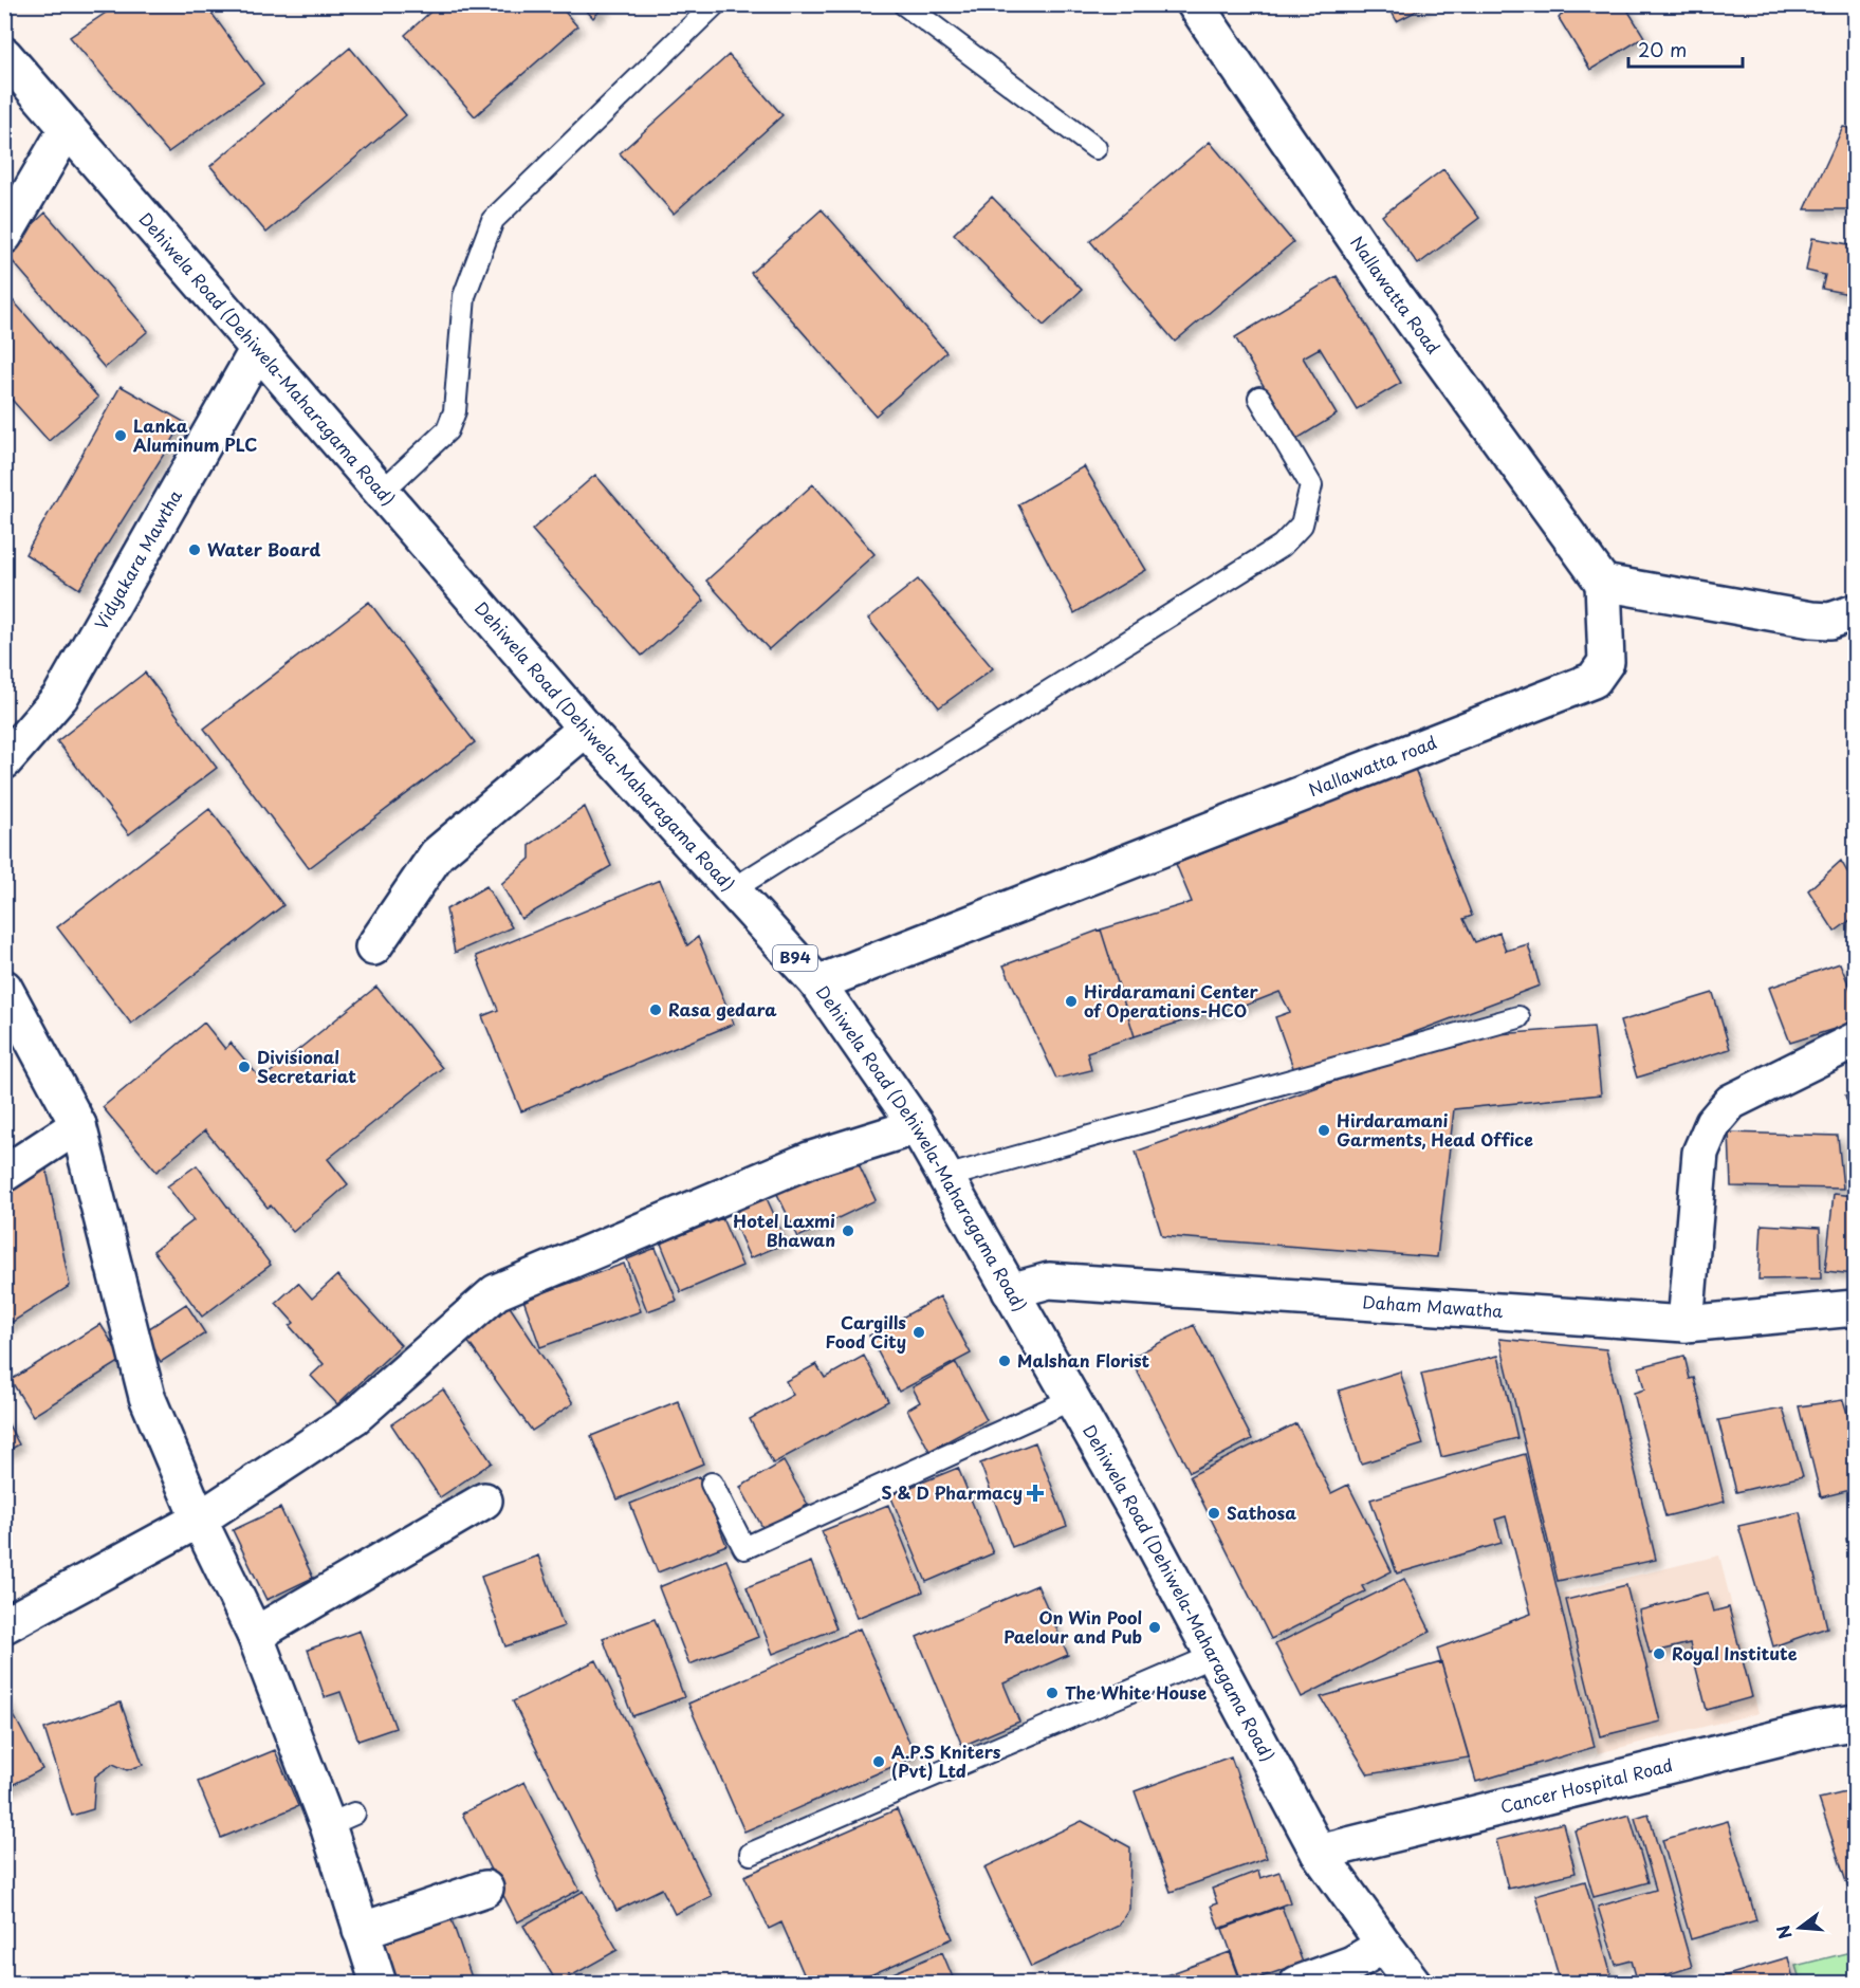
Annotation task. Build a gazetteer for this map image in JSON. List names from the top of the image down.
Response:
{
  "streets": {
    "street": [
      "Nallawatta Road",
      "Dehiwela Road (Dehiwela-Maharagama Road)",
      "Vidyakara Mawtha",
      "Nallawatta road",
      "B94",
      "Daham Mawatha",
      "Cancer Hospital Road"
    ]
  },
  "crossings": [
    ["Nallawatta Road", "Nallawatta road"],
    ["Dehiwela Road (Dehiwela-Maharagama Road)", "Vidyakara Mawtha"],
    ["Dehiwela Road (Dehiwela-Maharagama Road)", "Nallawatta road"],
    ["Dehiwela Road (Dehiwela-Maharagama Road)", "Daham Mawatha"],
    ["Dehiwela Road (Dehiwela-Maharagama Road)", "Cancer Hospital Road"]
  ],
  "places": {
    "other": [
      "Lanka Aluminum PLC",
      "Water Board",
      "Hirdaramani Center of Operations-HCO",
      "Rasa gedara",
      "Divisional Secretariat",
      "Hirdaramani Garments, Head Office",
      "Hotel Laxmi Bhawan",
      "Cargills Food City",
      "Malshan Florist",
      "Sathosa",
      "On Win Pool Paelour and Pub",
      "Royal Institute",
      "The White House",
      "A.P.S Kniters (Pvt) Ltd"
    ],
    "health": ["S & D Pharmacy"]
  },
  "scale_bar": "20 m",
  "north": "left"
}
